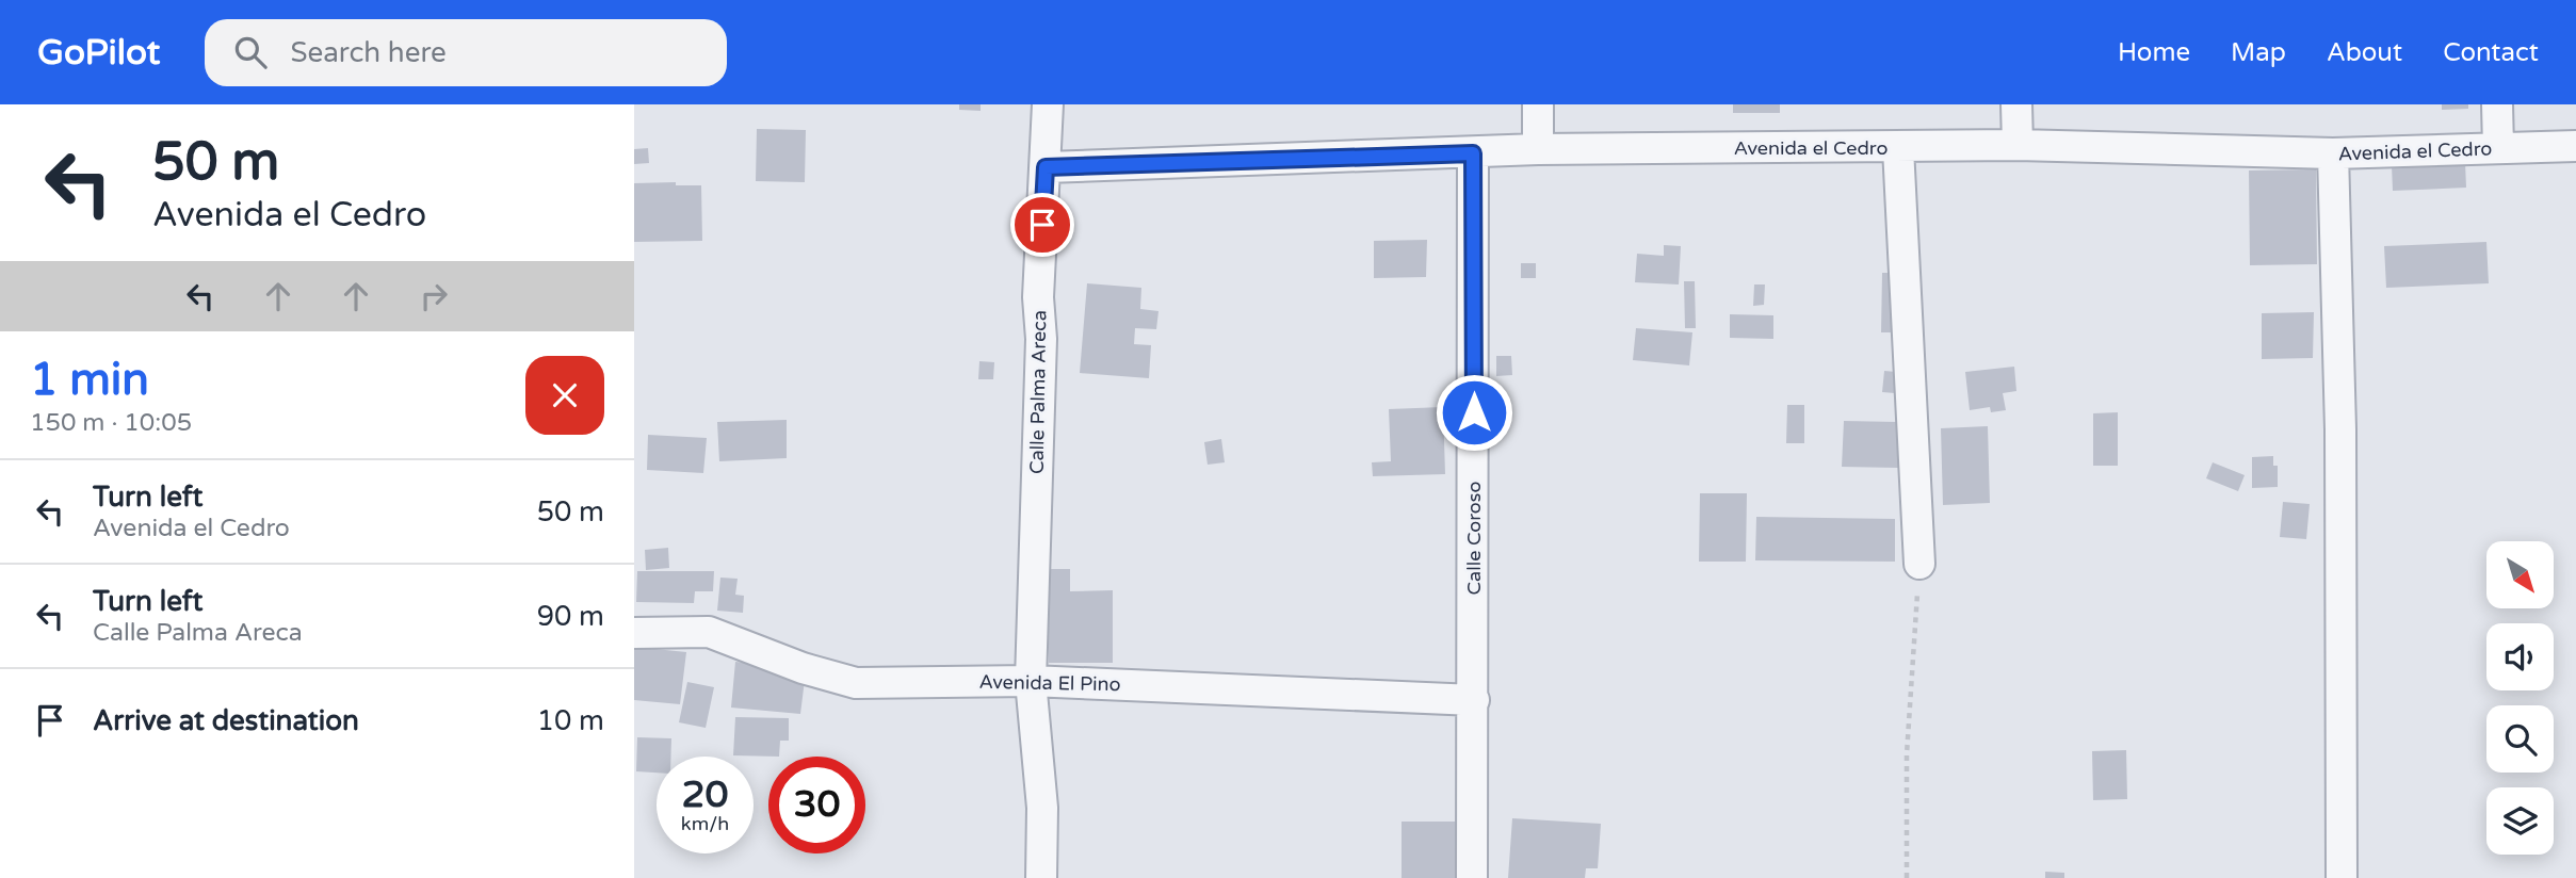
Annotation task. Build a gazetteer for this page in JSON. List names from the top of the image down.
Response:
{
  "streets": {
    "street": [
      "Avenida el Cedro",
      "Calle Palma Areca",
      "Calle Coroso",
      "Avenida El Pino"
    ]
  },
  "crossings": [
    ["Avenida el Cedro", "Calle Palma Areca"],
    ["Avenida el Cedro", "Calle Coroso"],
    ["Calle Palma Areca", "Avenida El Pino"],
    ["Calle Coroso", "Avenida El Pino"]
  ],
  "north": "bottom right",
  "page": {
    "header": "GoPilot",
    "search": "Search here",
    "nav": [
      "Home",
      "Map",
      "About",
      "Contact"
    ],
    "turn": ["50 m", "Avenida el Cedro"],
    "heading": ["1 min", "150 m · 10:05"],
    "list": [
      {
        "name": "Turn left",
        "note": "Avenida el Cedro",
        "value": "50 m"
      },
      {
        "name": "Turn left",
        "note": "Calle Palma Areca",
        "value": "90 m"
      },
      {
        "name": "Arrive at destination",
        "value": "10 m"
      }
    ],
    "speed": "20 km/h",
    "limit": "30"
  }
}
